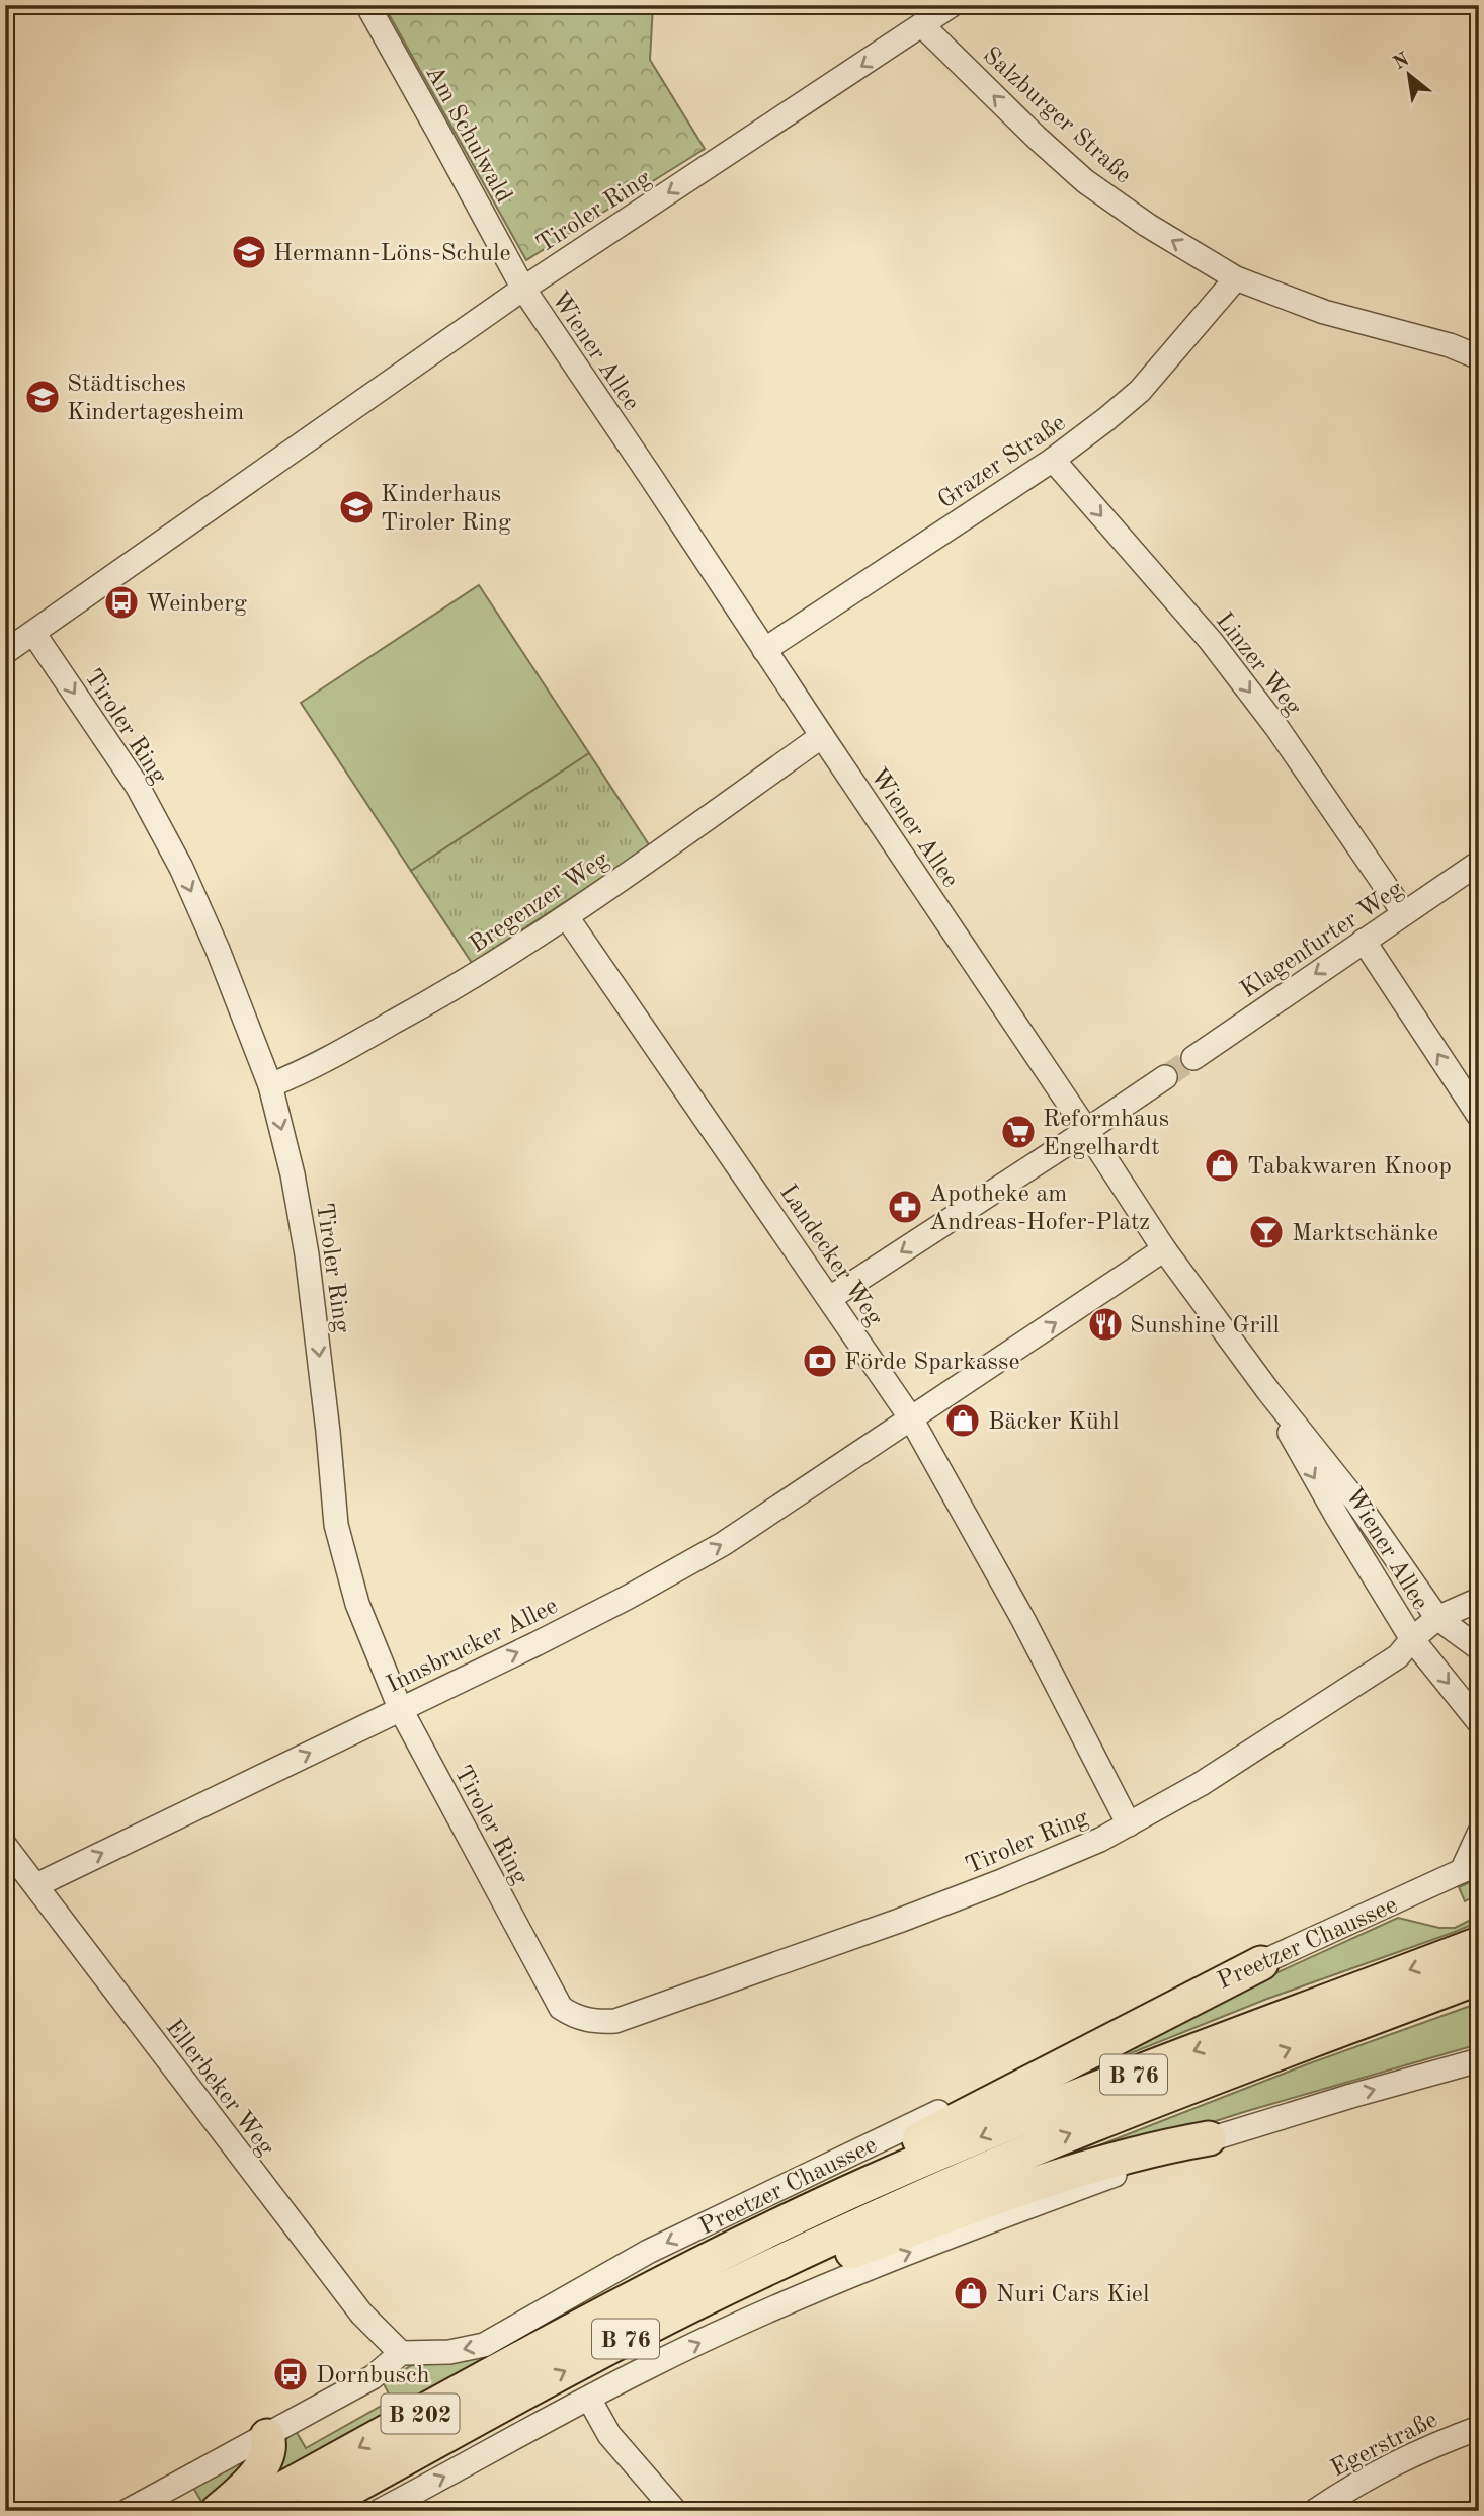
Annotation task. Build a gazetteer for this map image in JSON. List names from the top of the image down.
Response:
{
  "streets": {
    "highway": ["Preetzer Chaussee", "B 76", "B 202"],
    "street": [
      "Salzburger Straße",
      "Am Schulwald",
      "Tiroler Ring",
      "Wiener Allee",
      "Grazer Straße",
      "Linzer Weg",
      "Bregenzer Weg",
      "Klagenfurter Weg",
      "Landecker Weg",
      "Innsbrucker Allee",
      "Ellerbeker Weg",
      "Egerstraße"
    ]
  },
  "crossings": [
    ["Salzburger Straße", "Tiroler Ring"],
    ["Salzburger Straße", "Grazer Straße"],
    ["Am Schulwald", "Tiroler Ring"],
    ["Am Schulwald", "Wiener Allee"],
    ["Tiroler Ring", "Wiener Allee"],
    ["Tiroler Ring", "Bregenzer Weg"],
    ["Tiroler Ring", "Landecker Weg"],
    ["Tiroler Ring", "Innsbrucker Allee"],
    ["Wiener Allee", "Grazer Straße"],
    ["Wiener Allee", "Bregenzer Weg"],
    ["Wiener Allee", "Innsbrucker Allee"],
    ["Grazer Straße", "Linzer Weg"],
    ["Linzer Weg", "Klagenfurter Weg"],
    ["Bregenzer Weg", "Landecker Weg"],
    ["Landecker Weg", "Innsbrucker Allee"],
    ["Innsbrucker Allee", "Ellerbeker Weg"],
    ["Preetzer Chaussee", "Ellerbeker Weg"]
  ],
  "one_way": [
    "Salzburger Straße",
    "Tiroler Ring",
    "Linzer Weg",
    "Klagenfurter Weg",
    "Innsbrucker Allee"
  ],
  "places": {
    "school or university": ["Hermann-Löns-Schule", "Städtisches Kindertagesheim", "Kinderhaus Tiroler Ring"],
    "bus stop": ["Weinberg", "Dornbusch"],
    "supermarket": ["Reformhaus Engelhardt"],
    "shop": ["Tabakwaren Knoop", "Bäcker Kühl", "Nuri Cars Kiel"],
    "pharmacy": ["Apotheke am Andreas-Hofer-Platz"],
    "bar": ["Marktschänke"],
    "restaurant": ["Sunshine Grill"],
    "bank": ["Förde Sparkasse"]
  },
  "north": "top left"
}
